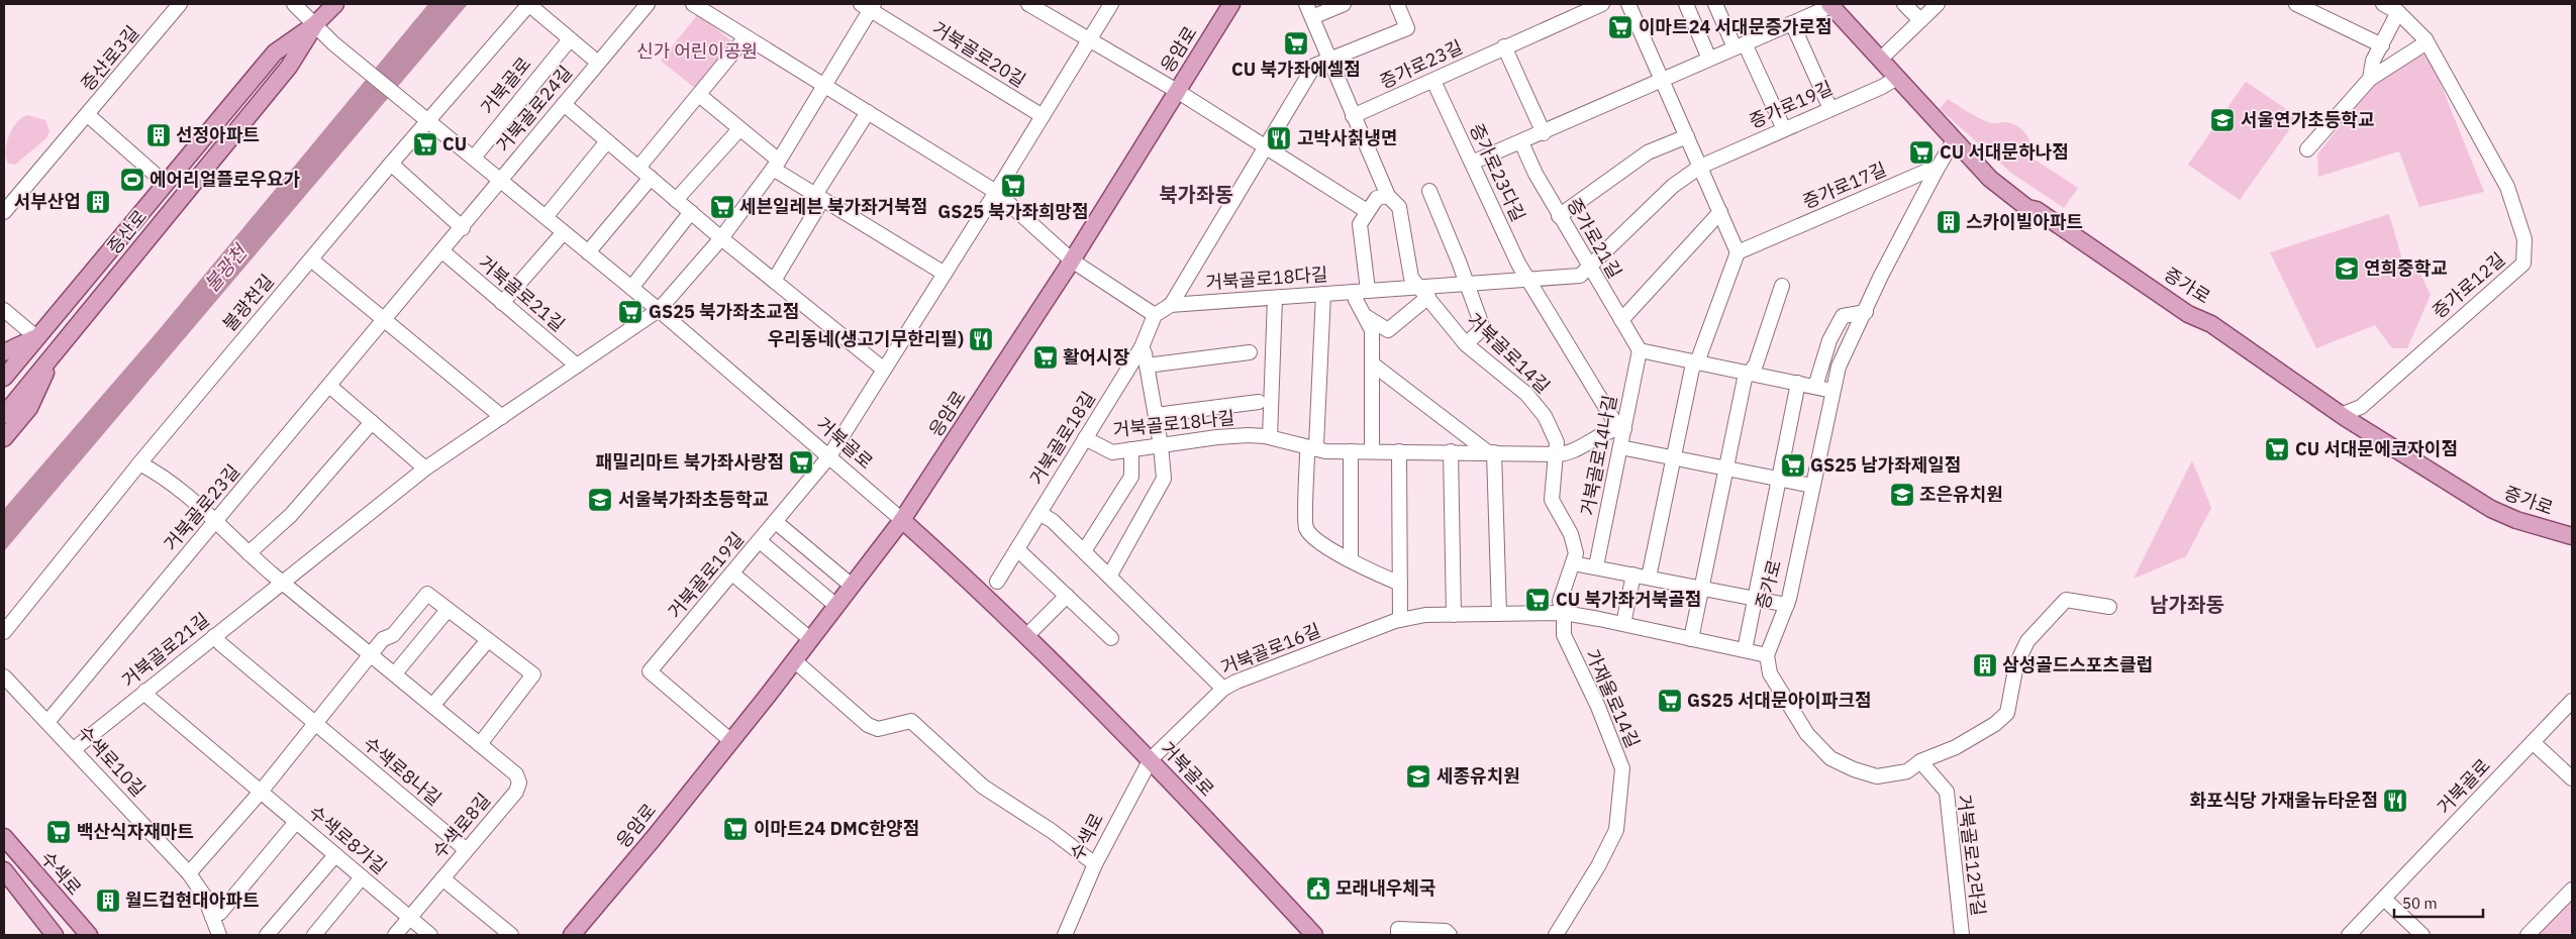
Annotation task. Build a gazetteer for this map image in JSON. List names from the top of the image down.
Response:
{
  "streets": {
    "main road": [
      "응암로",
      "거북골로",
      "증산로",
      "증가로",
      "수색로"
    ],
    "street": [
      "거북골로20길",
      "증산로3길",
      "증가로23길",
      "증가로19길",
      "거북골로24길",
      "증가로23다길",
      "증가로17길",
      "증가로21길",
      "거북골로18다길",
      "증가로12길",
      "거북골로21길",
      "불광천길",
      "거북골로14길",
      "거북골로18나길",
      "거북골로18길",
      "거북골로14나길",
      "거북골로23길",
      "거북골로19길",
      "거북골로16길",
      "가재울로14길",
      "수색로10길",
      "수색로8나길",
      "수색로8길",
      "수색로8가길",
      "거북골로12라길"
    ]
  },
  "crossings": [
    ["응암로", "거북골로"],
    ["응암로", "거북골로19길"],
    ["거북골로20길", "거북골로21길"],
    ["증가로23길", "증가로23다길"],
    ["증가로23길", "거북골로14길"],
    ["거북골로", "거북골로24길"],
    ["거북골로", "증산로"],
    ["거북골로", "거북골로21길"],
    ["거북골로", "불광천길"],
    ["거북골로", "거북골로23길"],
    ["거북골로", "거북골로19길"],
    ["거북골로", "거북골로16길"],
    ["거북골로", "수색로"],
    ["증가로19길", "증가로"],
    ["거북골로24길", "불광천길"],
    ["거북골로24길", "거북골로23길"],
    ["증가로23다길", "거북골로18나길"],
    ["증가로23다길", "거북골로14나길"],
    ["증가로17길", "증가로"],
    ["증가로21길", "거북골로14나길"],
    ["거북골로18다길", "거북골로14길"],
    ["증가로", "증가로12길"],
    ["증가로", "거북골로16길"],
    ["거북골로21길", "거북골로23길"],
    ["거북골로21길", "수색로10길"],
    ["거북골로21길", "수색로8나길"],
    ["거북골로21길", "수색로8길"],
    ["거북골로21길", "수색로8가길"],
    ["거북골로14길", "거북골로18나길"],
    ["거북골로14길", "거북골로16길"],
    ["거북골로14길", "가재울로14길"],
    ["거북골로18나길", "거북골로18길"],
    ["거북골로18나길", "거북골로14나길"],
    ["거북골로23길", "수색로10길"],
    ["거북골로16길", "가재울로14길"],
    ["거북골로16길", "수색로"],
    ["수색로8나길", "수색로8길"],
    ["수색로8길", "수색로8가길"]
  ],
  "districts": ["북가좌동", "남가좌동"],
  "water": ["불광천"],
  "parks": ["신가 어린이공원"],
  "places": {
    "supermarket": [
      "이마트24 서대문증가로점",
      "CU 북가좌에셀점",
      "CU",
      "CU 서대문하나점",
      "GS25 북가좌희망점",
      "세븐일레븐 북가좌거북점",
      "GS25 북가좌초교점",
      "활어시장",
      "CU 서대문에코자이점",
      "패밀리마트 북가좌사랑점",
      "GS25 남가좌제일점",
      "CU 북가좌거북골점",
      "GS25 서대문아이파크점",
      "이마트24 DMC한양점",
      "백산식자재마트"
    ],
    "school or university": [
      "서울연가초등학교",
      "연희중학교",
      "조은유치원",
      "서울북가좌초등학교",
      "세종유치원"
    ],
    "building": [
      "선정아파트",
      "서부산업",
      "스카이빌아파트",
      "삼성골드스포츠클럽",
      "월드컵현대아파트"
    ],
    "restaurant": ["고박사칡냉면", "우리동네(생고기무한리필)", "화포식당 가재울뉴타운점"],
    "sports": ["에어리얼플로우요가"],
    "public building": ["모래내우체국"]
  },
  "scale_bar": "50 m"
}
